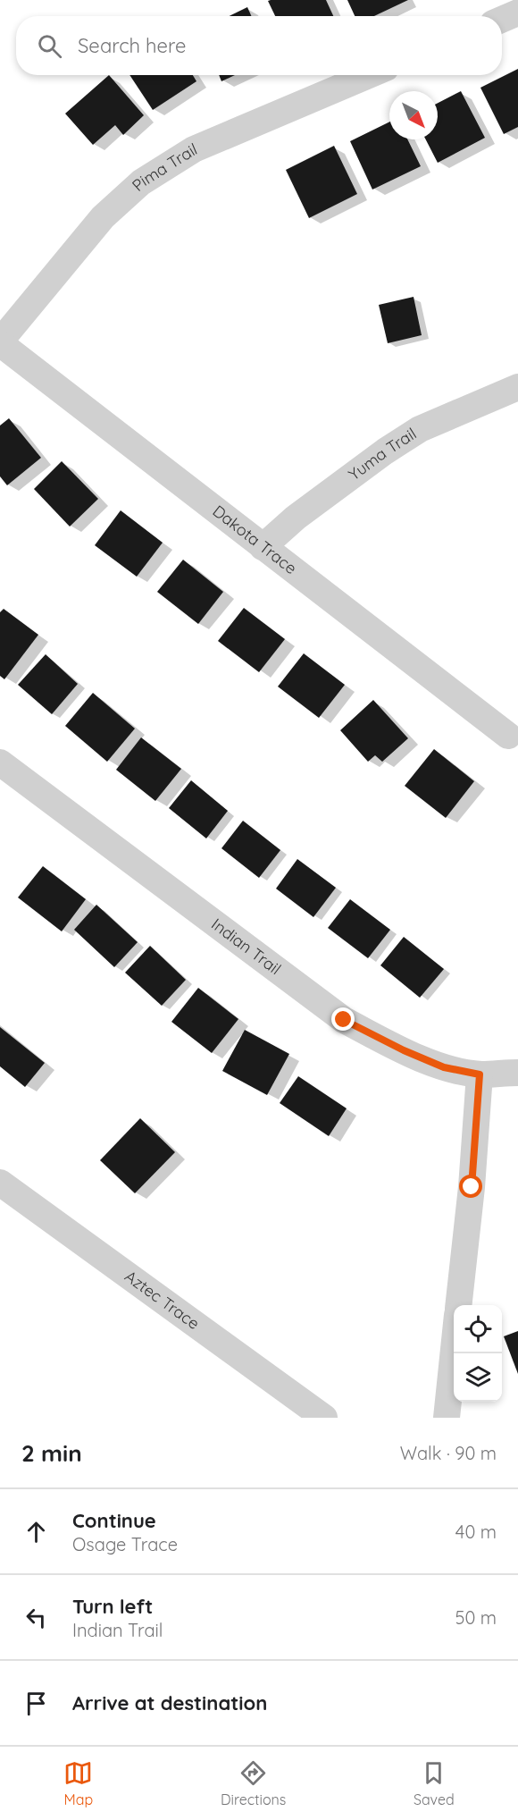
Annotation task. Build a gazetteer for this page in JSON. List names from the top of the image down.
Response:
{
  "streets": {
    "street": [
      "Pima Trail",
      "Yuma Trail",
      "Dakota Trace",
      "Indian Trail",
      "Aztec Trace"
    ]
  },
  "crossings": [
    ["Pima Trail", "Dakota Trace"],
    ["Yuma Trail", "Dakota Trace"]
  ],
  "north": "bottom right",
  "page": {
    "search": "Search here",
    "heading": ["2 min", "Walk · 90 m"],
    "list": [
      ["Continue", "Osage Trace", "40 m"],
      ["Turn left", "Indian Trail", "50 m"],
      "Arrive at destination"
    ],
    "nav": ["Map", "Directions", "Saved"]
  }
}
